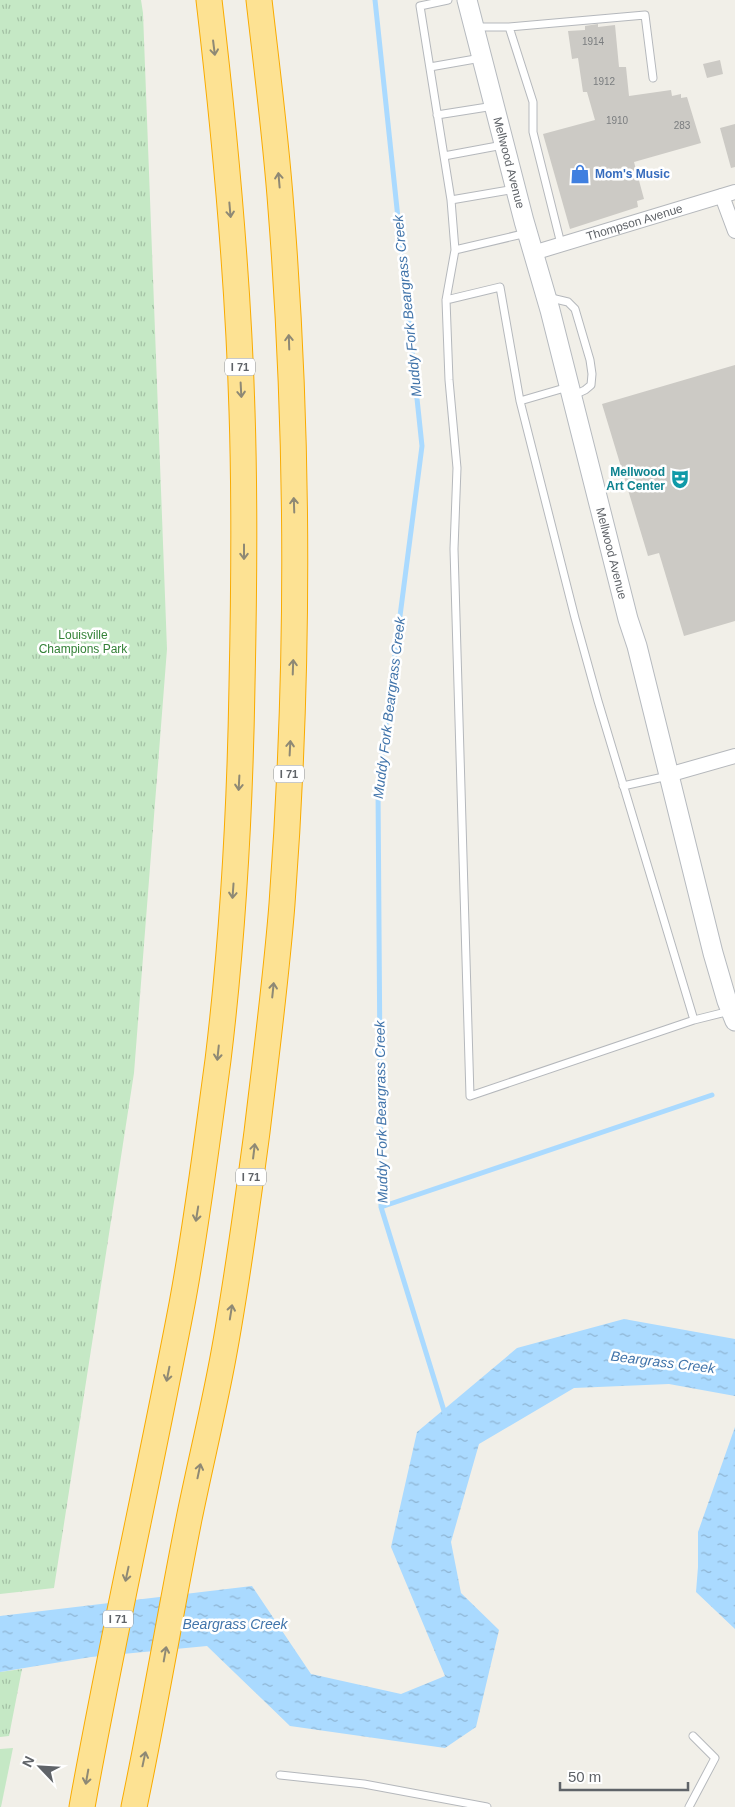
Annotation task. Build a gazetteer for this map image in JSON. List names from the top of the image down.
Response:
{
  "streets": {
    "highway": ["I 71"],
    "street": ["Mellwood Avenue", "Thompson Avenue"]
  },
  "crossings": [
    ["Mellwood Avenue", "Thompson Avenue"]
  ],
  "water": ["Muddy Fork Beargrass Creek", "Beargrass Creek"],
  "parks": ["Louisville Champions Park"],
  "places": {
    "shop": ["Mom's Music"],
    "theatre": ["Mellwood Art Center"]
  },
  "house_numbers": [
    "1914",
    "1912",
    "1910",
    "283"
  ],
  "scale_bar": "50 m",
  "north": "top left"
}
